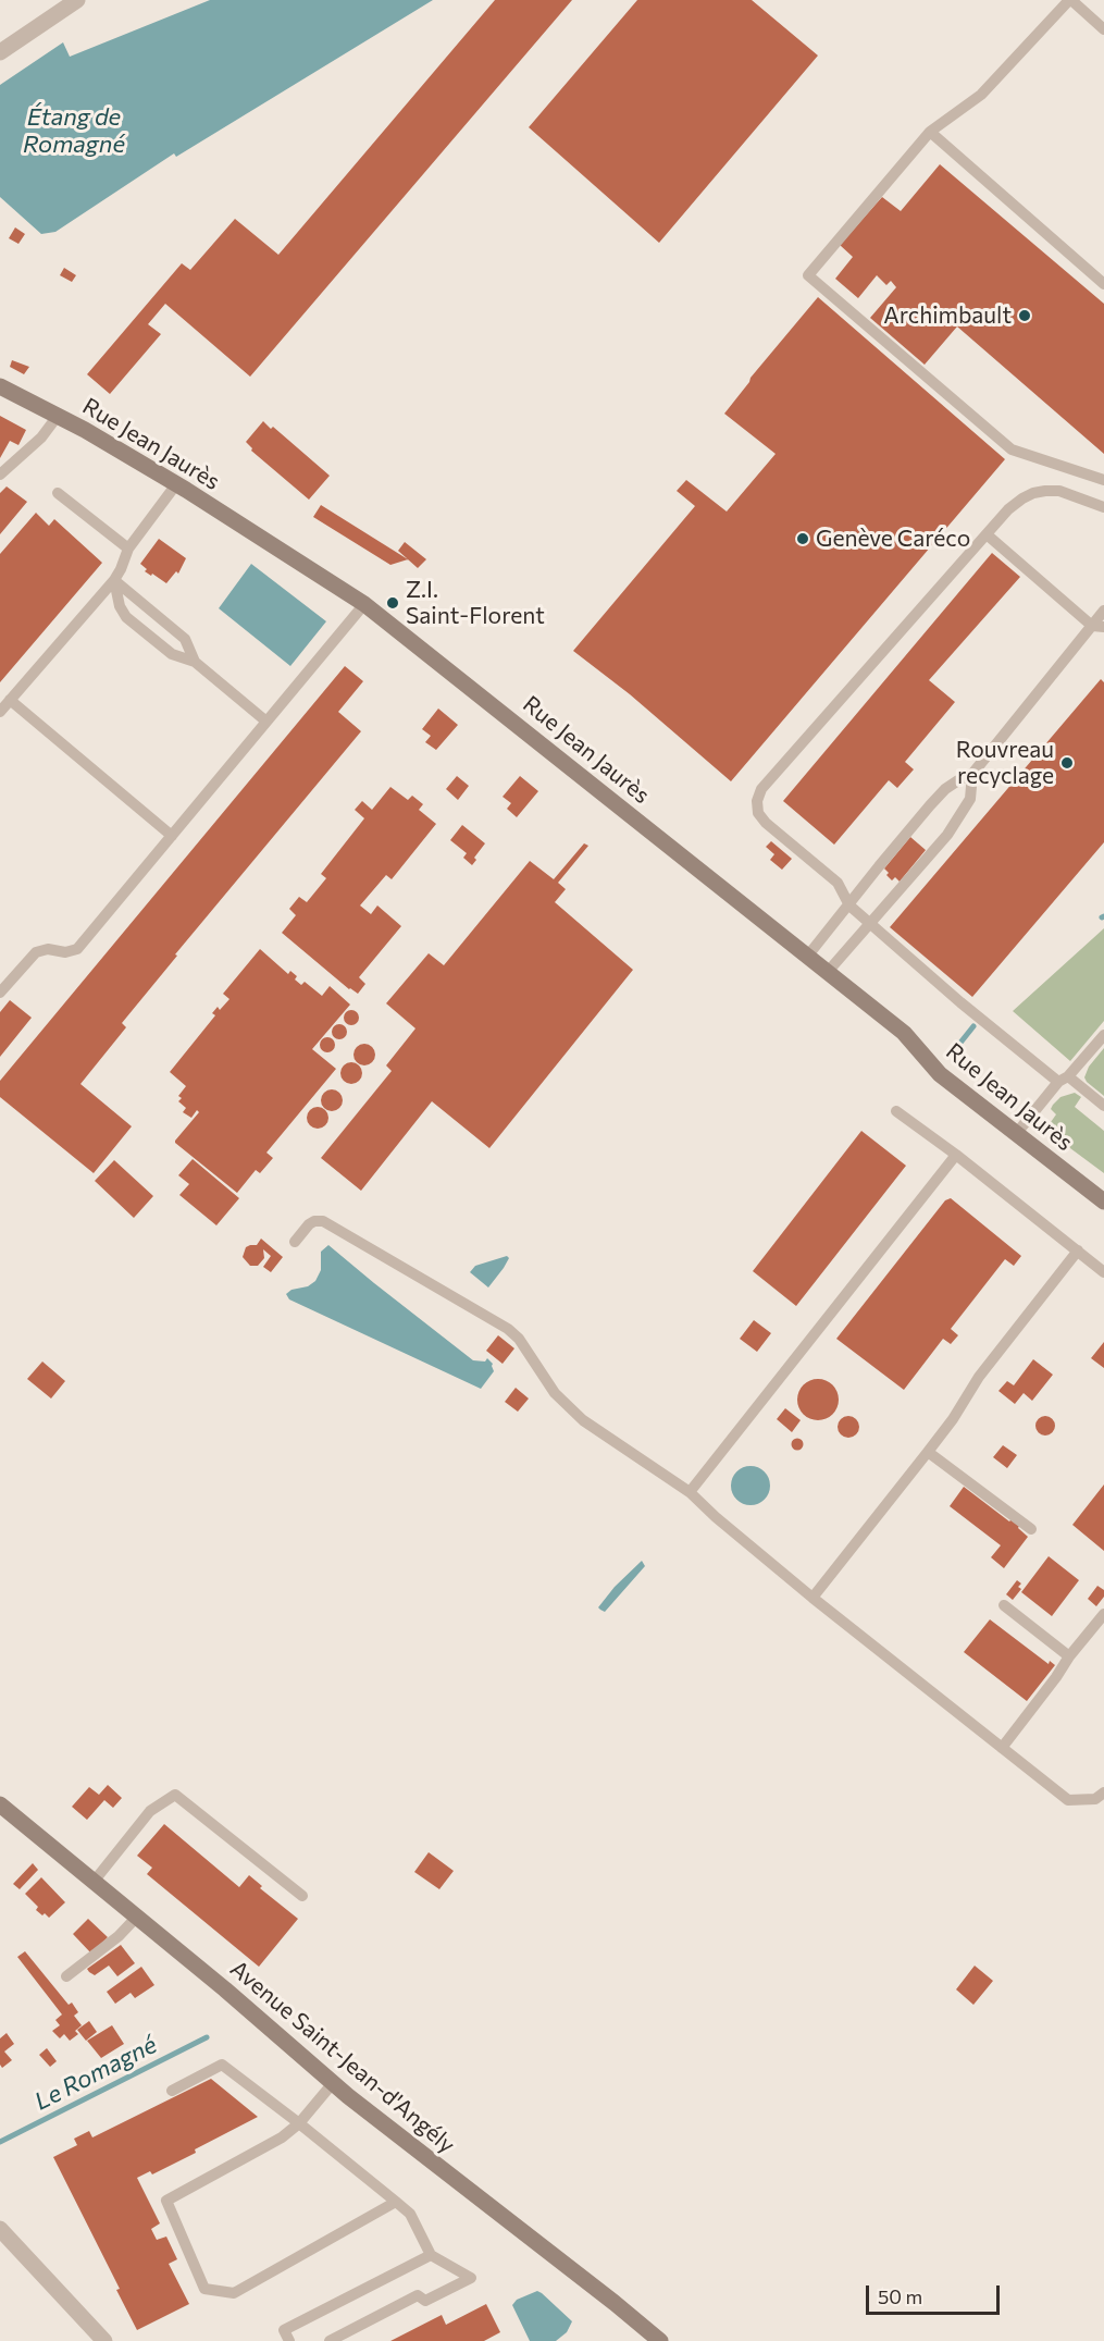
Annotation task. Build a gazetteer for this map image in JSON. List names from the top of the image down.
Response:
{
  "streets": {
    "street": ["Rue Jean Jaurès", "Avenue Saint-Jean-d'Angély"]
  },
  "water": ["Étang de Romagné", "Le Romagné"],
  "places": [
    "Archimbault",
    "Genève Caréco",
    "Z.I. Saint-Florent",
    "Rouvreau recyclage"
  ],
  "scale_bar": "50 m"
}
